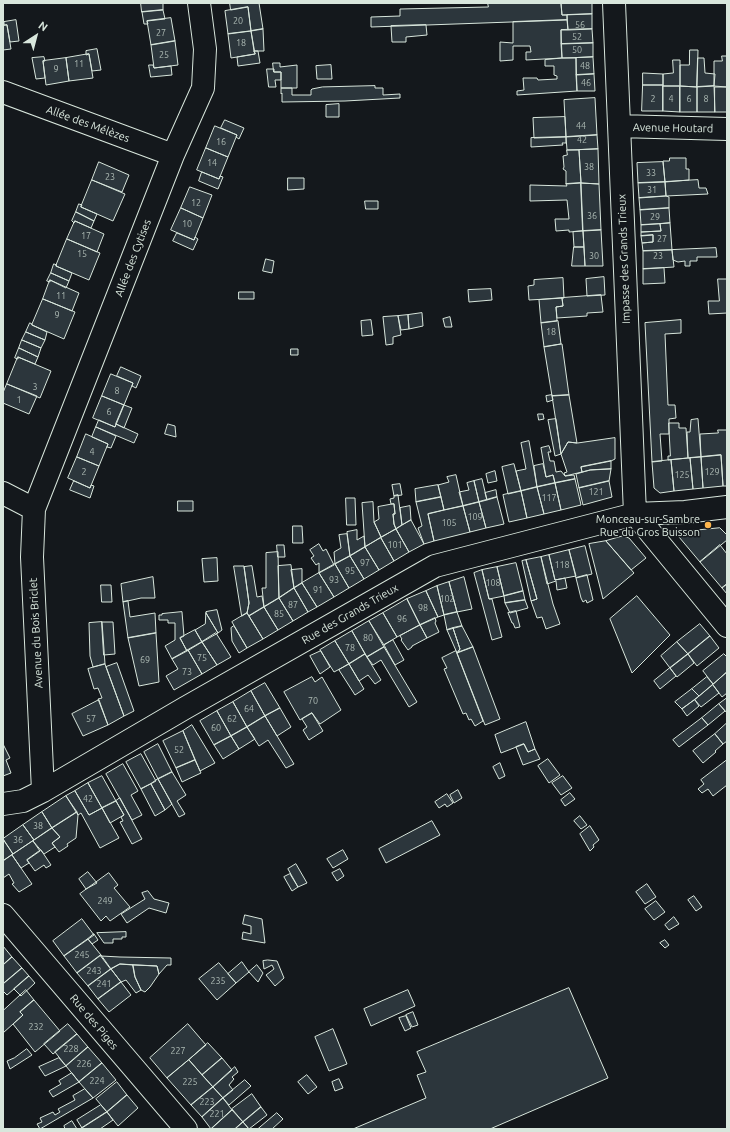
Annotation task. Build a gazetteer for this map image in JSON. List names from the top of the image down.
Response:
{
  "streets": {
    "street": [
      "Allée des Mélèzes",
      "Avenue Houtard",
      "Allée des Cytises",
      "Impasse des Grands Trieux",
      "Rue des Grands Trieux",
      "Avenue du Bois Briclet",
      "Rue des Piges"
    ]
  },
  "crossings": [
    ["Allée des Mélèzes", "Allée des Cytises"],
    ["Avenue Houtard", "Impasse des Grands Trieux"],
    ["Allée des Cytises", "Avenue du Bois Briclet"],
    ["Impasse des Grands Trieux", "Rue des Grands Trieux"],
    ["Rue des Grands Trieux", "Avenue du Bois Briclet"]
  ],
  "places": ["Monceau-sur-Sambre Rue du Gros Buisson"],
  "house_numbers": [
    "20",
    "56",
    "27",
    "52",
    "18",
    "50",
    "25",
    "11",
    "48",
    "9",
    "46",
    "2",
    "4",
    "6",
    "8",
    "44",
    "42",
    "16",
    "14",
    "38",
    "33",
    "23",
    "31",
    "12",
    "36",
    "29",
    "10",
    "17",
    "27",
    "15",
    "30",
    "23",
    "11",
    "9",
    "18",
    "3",
    "8",
    "1",
    "6",
    "4",
    "2",
    "129",
    "125",
    "121",
    "117",
    "109",
    "105",
    "101",
    "97",
    "118",
    "95",
    "93",
    "108",
    "91",
    "102",
    "87",
    "98",
    "85",
    "96",
    "80",
    "78",
    "75",
    "69",
    "73",
    "70",
    "64",
    "57",
    "62",
    "60",
    "52",
    "42",
    "38",
    "36",
    "249",
    "245",
    "243",
    "235",
    "241",
    "232",
    "228",
    "227",
    "226",
    "224",
    "225",
    "223",
    "221"
  ],
  "north": "top right"
}
